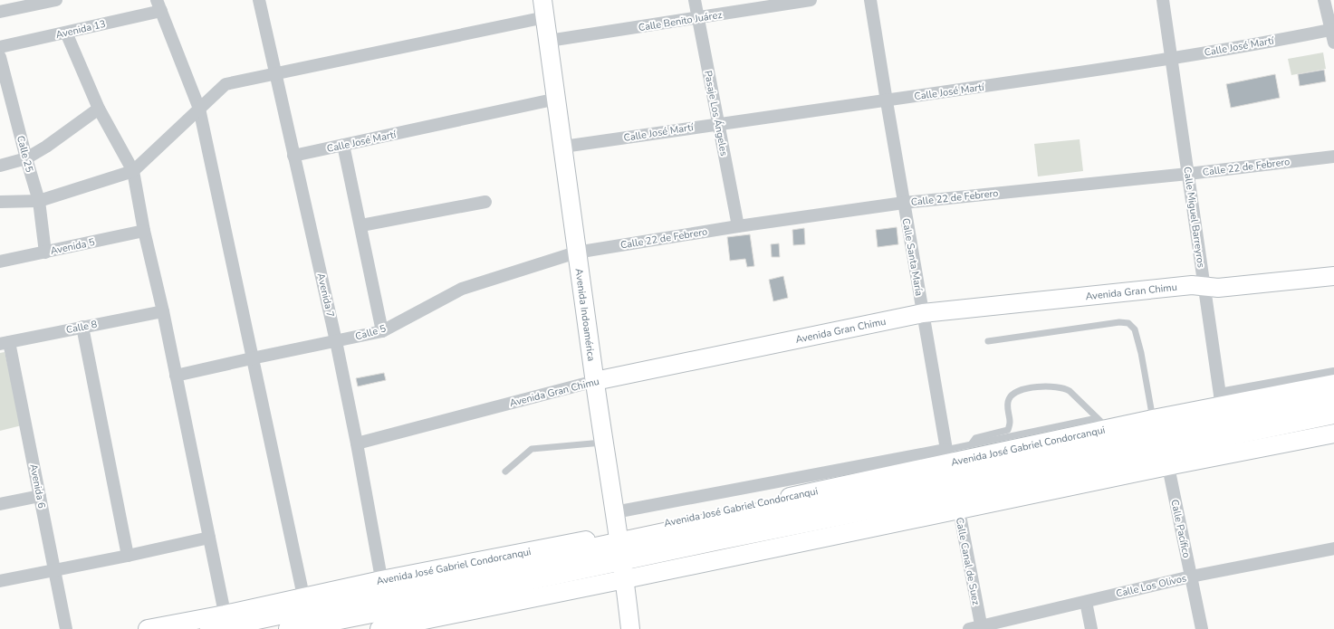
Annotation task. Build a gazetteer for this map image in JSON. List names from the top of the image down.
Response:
{
  "streets": {
    "highway": ["Avenida José Gabriel Condorcanqui"],
    "street": [
      "Calle Benito Juárez",
      "Avenida 13",
      "Calle José Martí",
      "Pasaje Los Ángeles",
      "Calle 25",
      "Calle 22 de Febrero",
      "Calle Miguel Barreyros",
      "Avenida 5",
      "Calle Santa María",
      "Avenida Gran Chimu",
      "Avenida 7",
      "Avenida Indoamérica",
      "Calle 8",
      "Calle 5",
      "Avenida 6",
      "Calle Pacífico",
      "Calle Canal de Suez",
      "Calle Los Olivos"
    ]
  },
  "crossings": [
    ["Calle Benito Juárez", "Pasaje Los Ángeles"],
    ["Calle Benito Juárez", "Avenida Indoamérica"],
    ["Calle José Martí", "Pasaje Los Ángeles"],
    ["Calle José Martí", "Calle Miguel Barreyros"],
    ["Calle José Martí", "Calle Santa María"],
    ["Calle José Martí", "Avenida 7"],
    ["Calle José Martí", "Avenida Indoamérica"],
    ["Pasaje Los Ángeles", "Calle 22 de Febrero"],
    ["Calle 25", "Avenida 5"],
    ["Calle 22 de Febrero", "Calle Miguel Barreyros"],
    ["Calle 22 de Febrero", "Calle Santa María"],
    ["Calle 22 de Febrero", "Avenida Indoamérica"],
    ["Calle 22 de Febrero", "Calle 5"],
    ["Calle Miguel Barreyros", "Avenida Gran Chimu"],
    ["Calle Miguel Barreyros", "Avenida José Gabriel Condorcanqui"],
    ["Calle Santa María", "Avenida Gran Chimu"],
    ["Calle Santa María", "Avenida José Gabriel Condorcanqui"],
    ["Calle Santa María", "Calle Canal de Suez"],
    ["Avenida Gran Chimu", "Avenida 7"],
    ["Avenida Gran Chimu", "Avenida Indoamérica"],
    ["Avenida 7", "Calle 5"],
    ["Avenida 7", "Avenida José Gabriel Condorcanqui"],
    ["Avenida Indoamérica", "Calle 5"],
    ["Avenida Indoamérica", "Avenida José Gabriel Condorcanqui"],
    ["Calle 8", "Avenida 6"],
    ["Avenida José Gabriel Condorcanqui", "Calle Pacífico"],
    ["Avenida José Gabriel Condorcanqui", "Calle Canal de Suez"],
    ["Calle Pacífico", "Calle Los Olivos"],
    ["Calle Canal de Suez", "Calle Los Olivos"]
  ]
}
